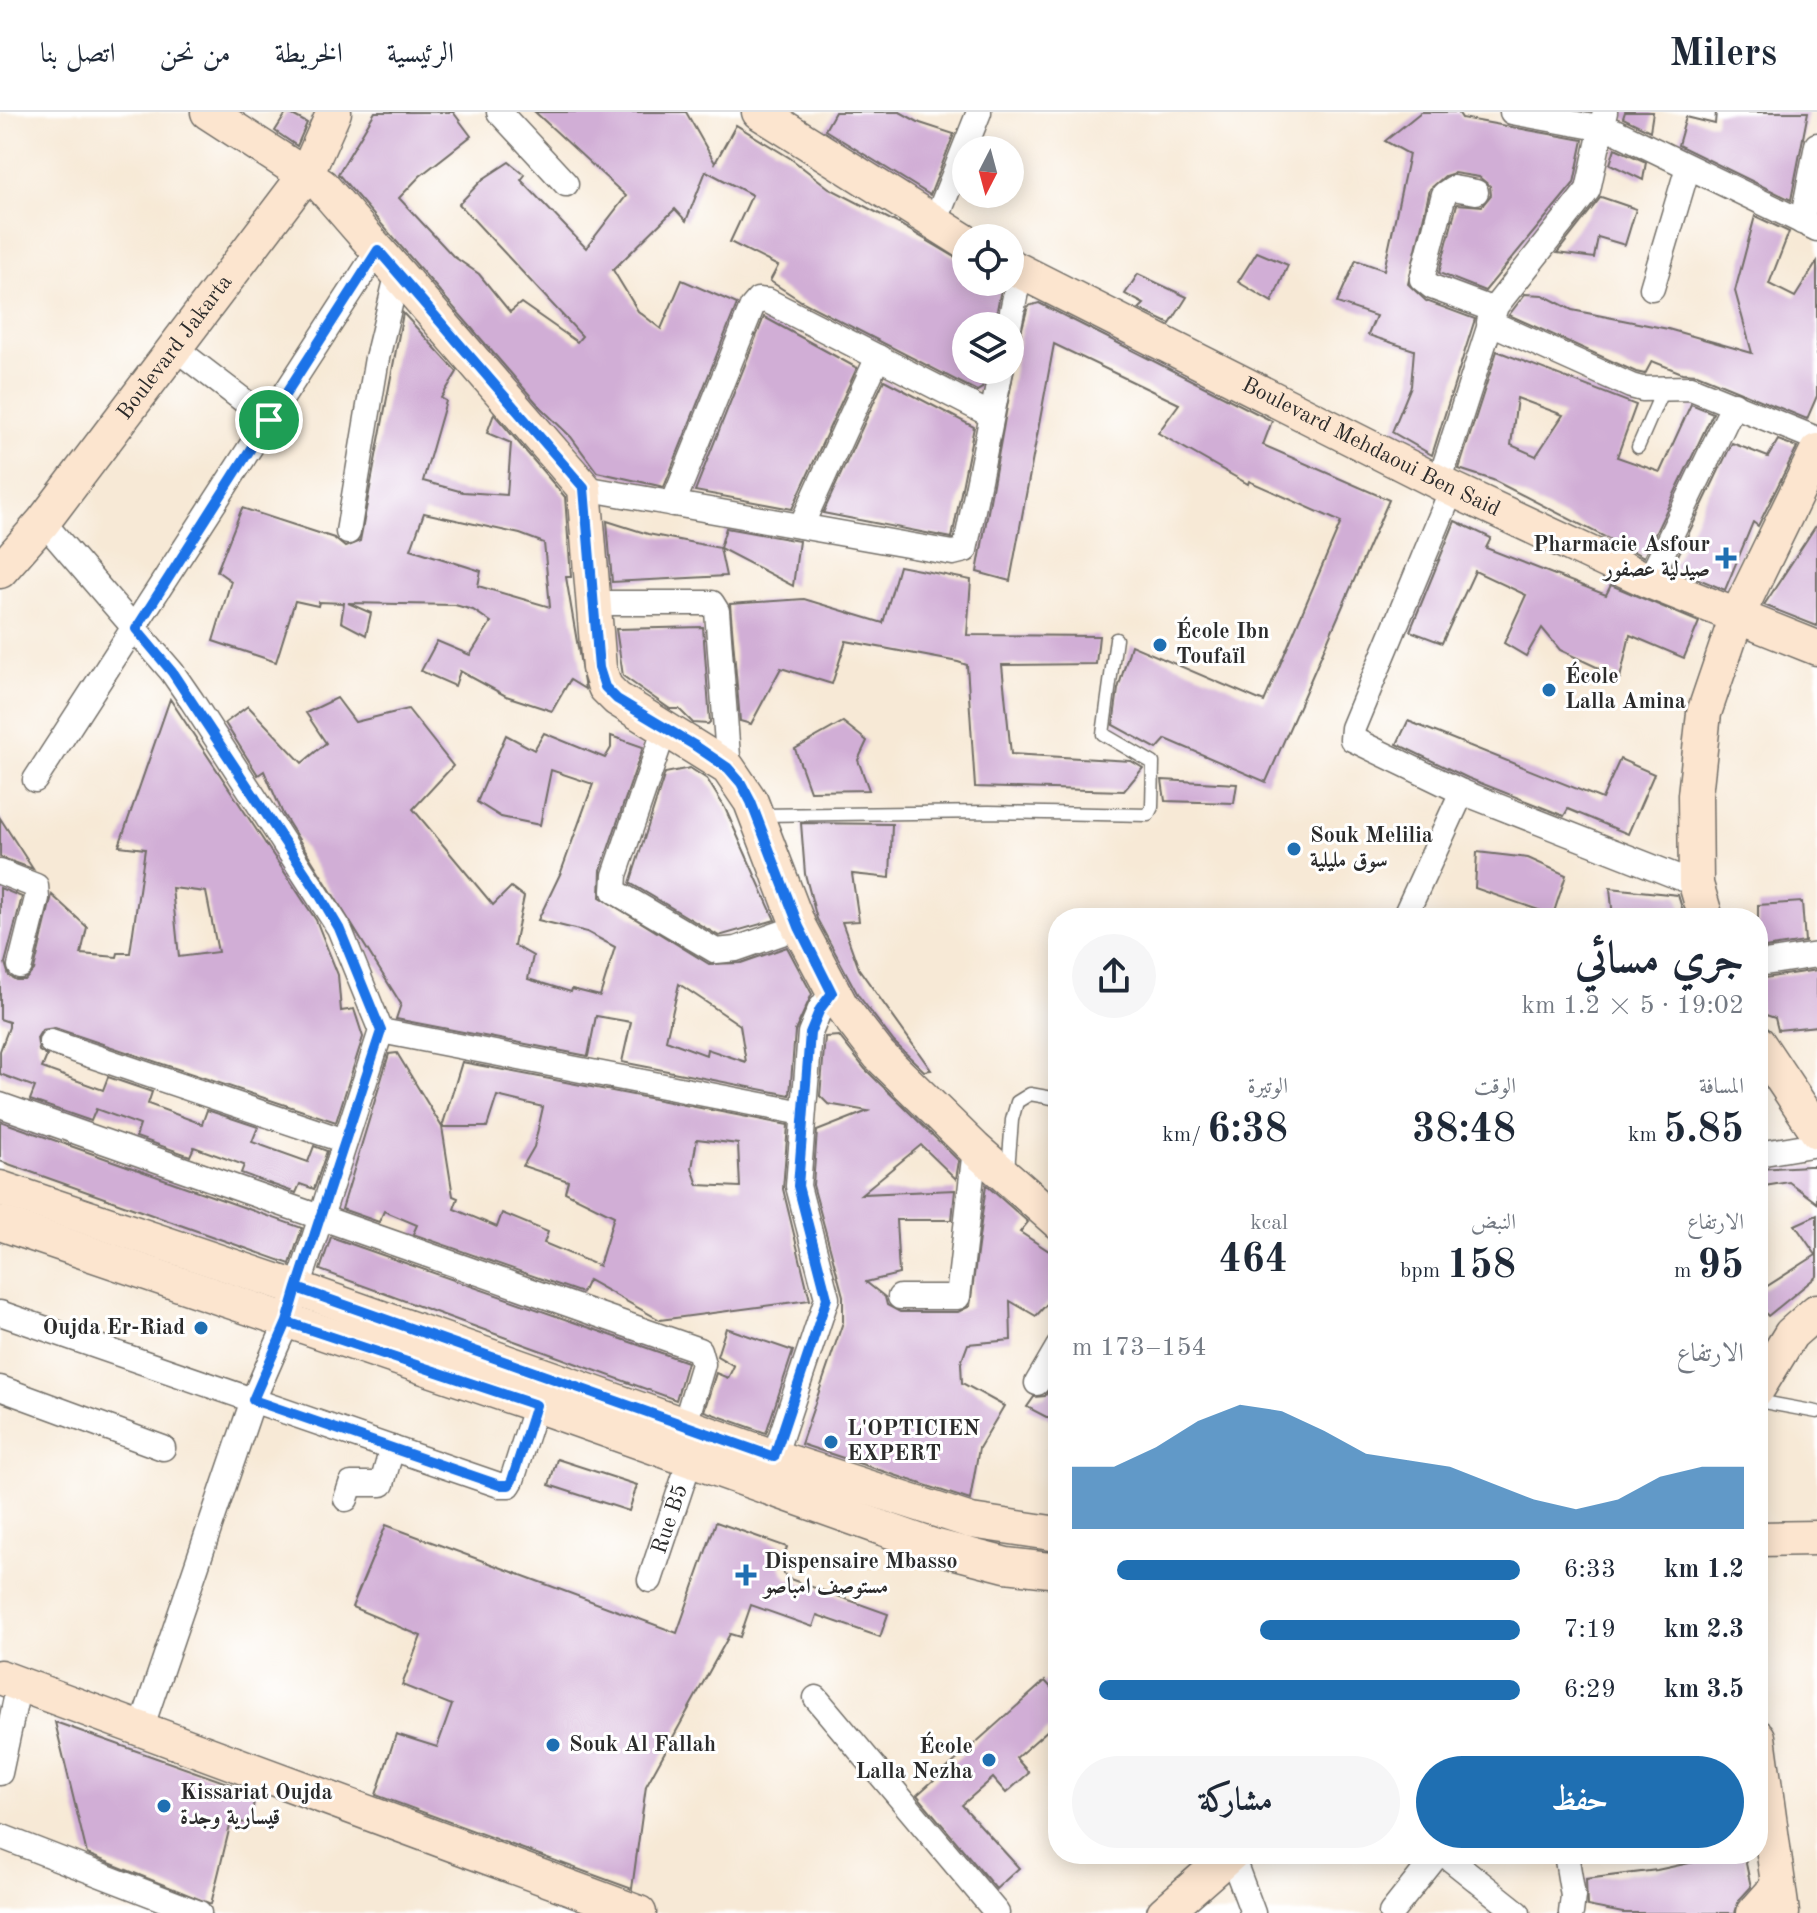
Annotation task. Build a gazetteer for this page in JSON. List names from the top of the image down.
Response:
{
  "streets": {
    "street": ["Boulevard Jakarta", "Boulevard Mehdaoui Ben Said", "Rue B5"]
  },
  "places": {
    "health": ["Pharmacie Asfour صيدلية عصفور", "Dispensaire Mbasso مستوصف امباصو"],
    "other": [
      "École Ibn Toufaïl",
      "École Lalla Amina",
      "Souk Melilia سوق مليلية",
      "Oujda Er-Riad",
      "L'OPTICIEN EXPERT",
      "Souk Al Fallah",
      "École Lalla Nezha",
      "Kissariat Oujda قيسارية وجدة"
    ]
  },
  "north": "bottom",
  "page": {
    "header": "Milers",
    "nav": [
      "الرئيسية",
      "الخريطة",
      "من نحن",
      "اتصل بنا"
    ],
    "heading": ["جري مسائي", "19:02 · 5 × 1.2 km"],
    "stats": [
      ["المسافة", "5.85 km"],
      ["الوقت", "38:48"],
      ["الوتيرة", "6:38 /km"],
      ["الارتفاع", "95 m"],
      ["النبض", "158 bpm"],
      ["kcal", "464"]
    ],
    "chart": ["الارتفاع", "154–173 m"],
    "list": [
      {
        "name": "1.2 km",
        "note": "6:33"
      },
      {
        "name": "2.3 km",
        "note": "7:19"
      },
      {
        "name": "3.5 km",
        "note": "6:29"
      }
    ],
    "buttons": ["حفظ", "مشاركة"]
  }
}
